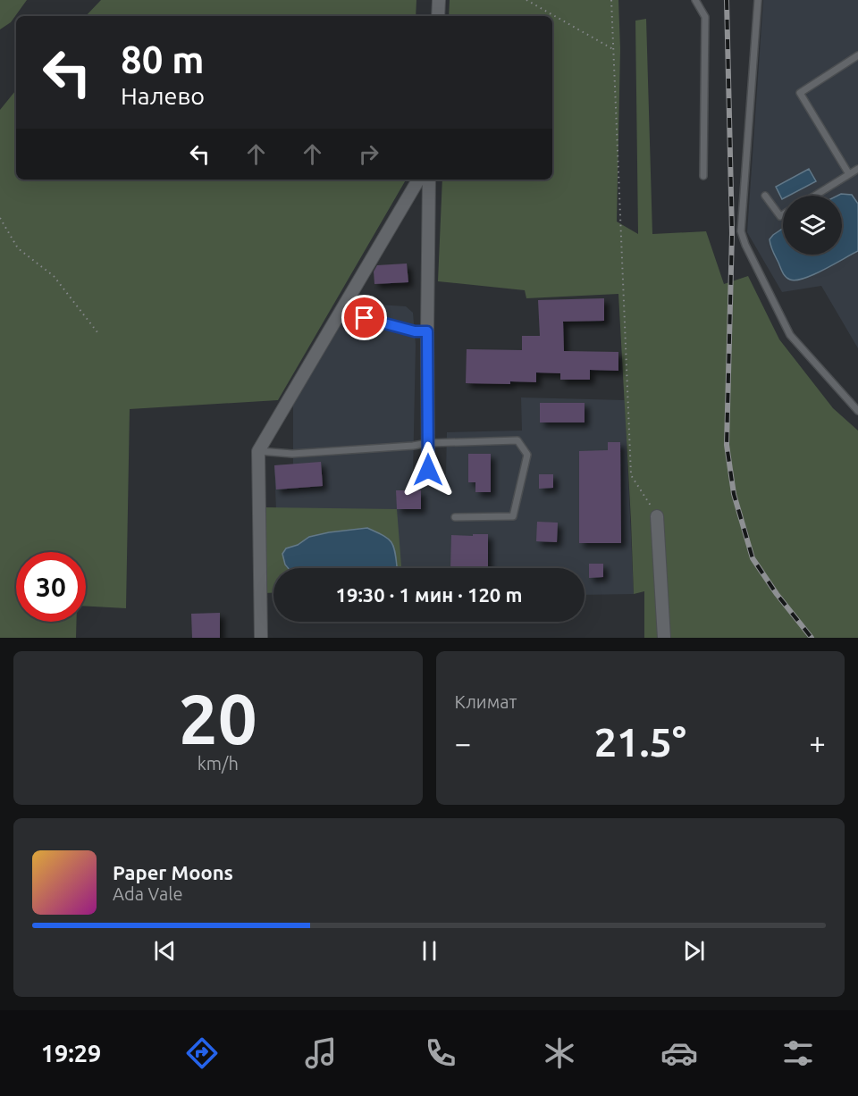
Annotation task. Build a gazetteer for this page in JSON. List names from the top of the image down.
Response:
{
  "page": {
    "turn": ["80 m", "Налево"],
    "limit": "30",
    "trip": "19:30 · 1 мин · 120 m",
    "tile": [
      ["20", "km/h"],
      "Климат"
    ],
    "heat": ["−", "21.5°", "+"],
    "song": ["Paper Moons", "Ada Vale"],
    "tabs": "19:29"
  }
}
